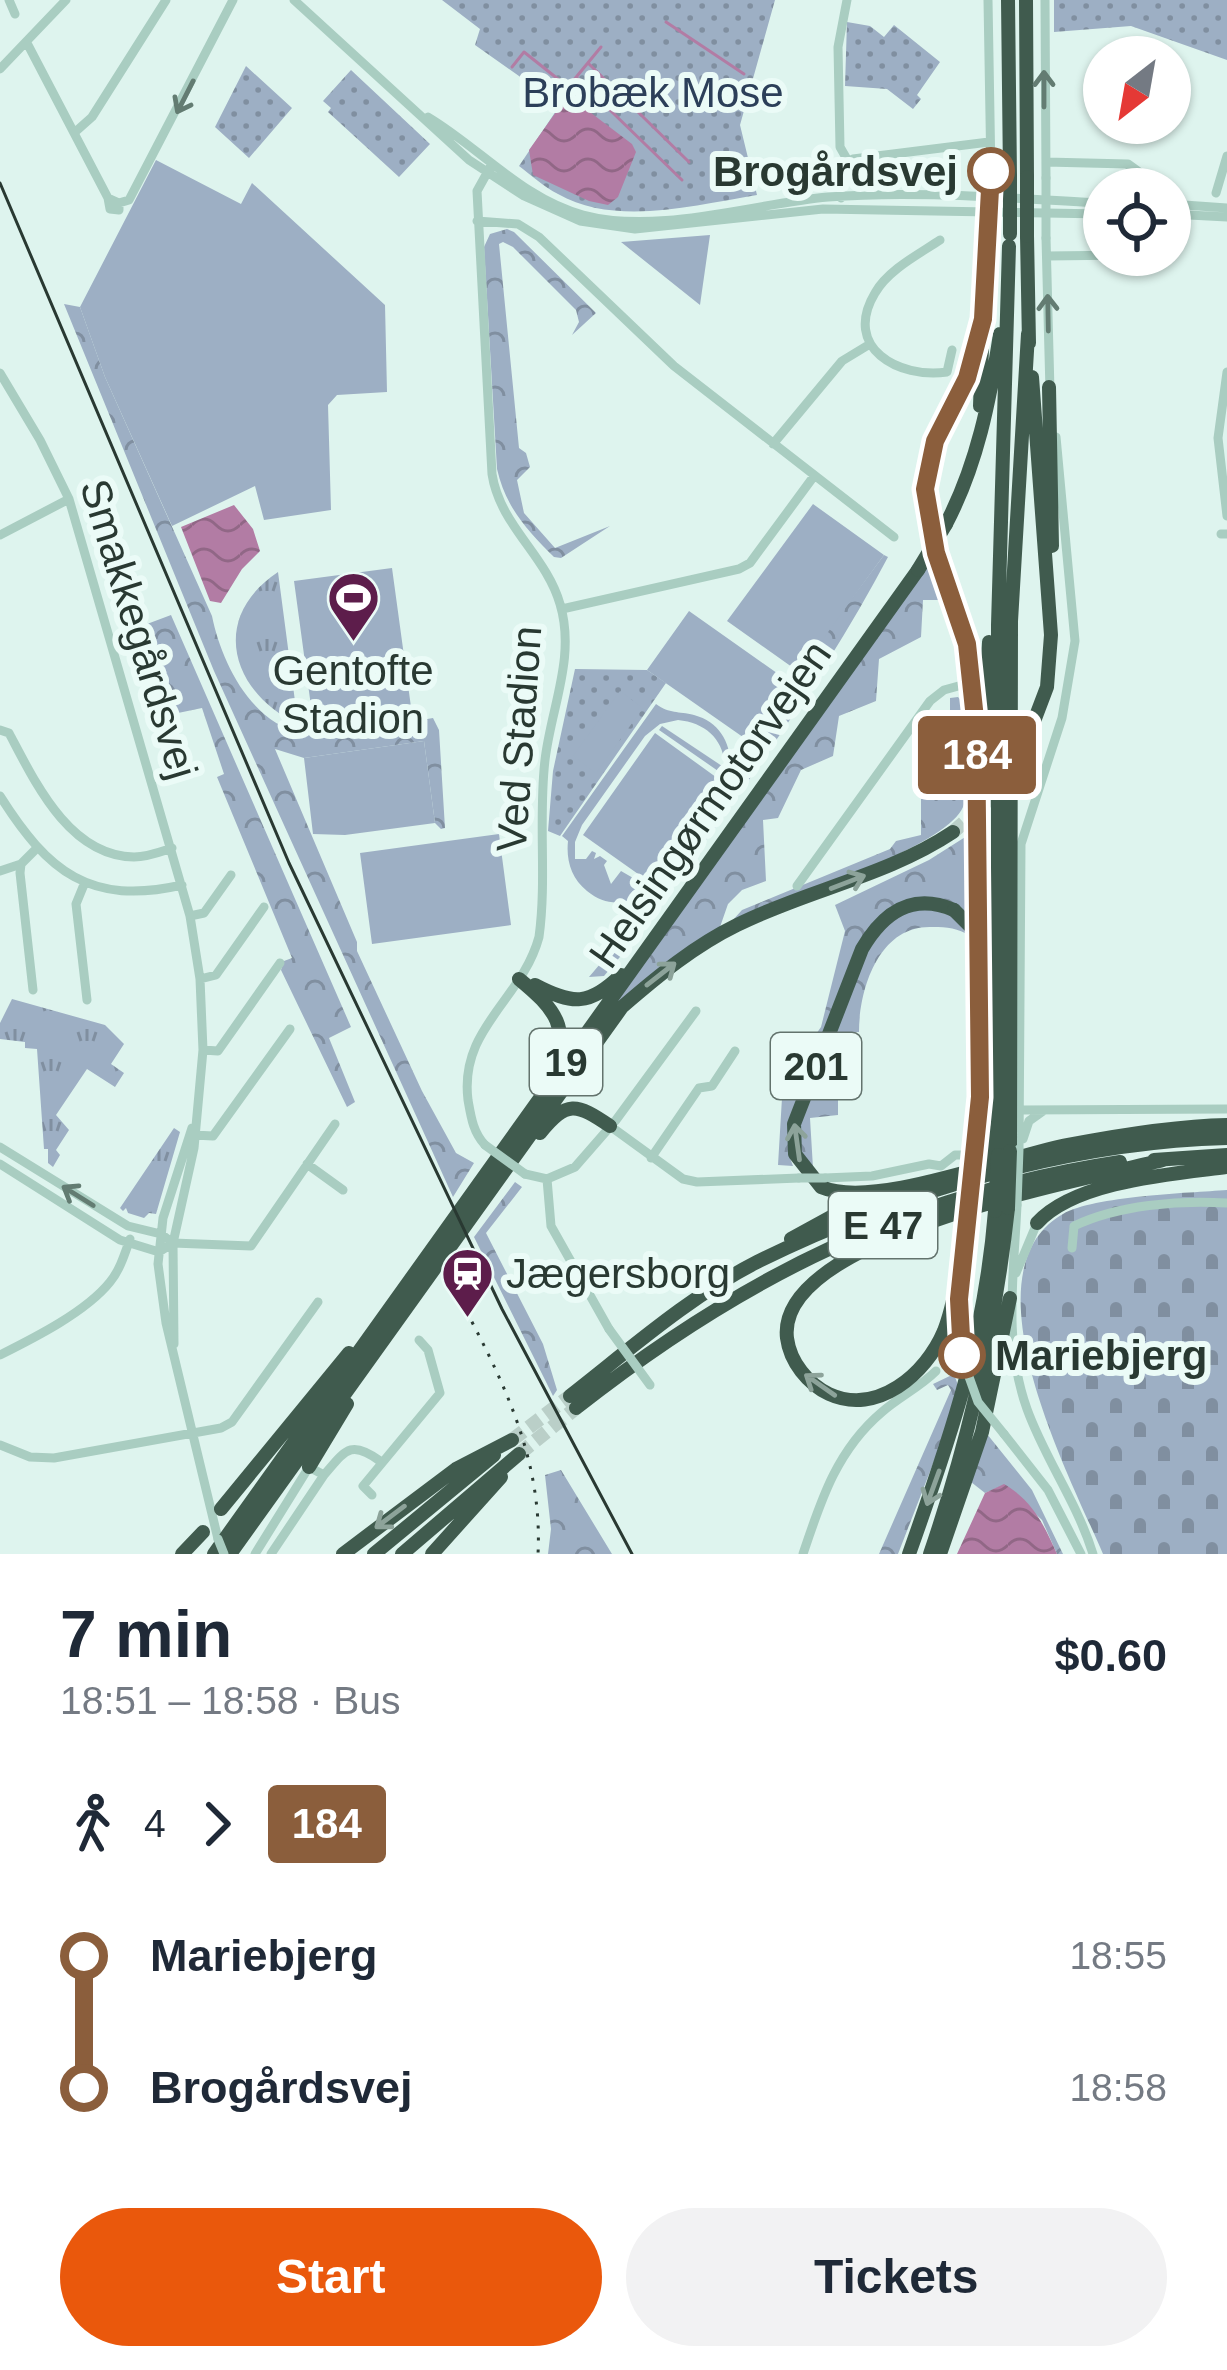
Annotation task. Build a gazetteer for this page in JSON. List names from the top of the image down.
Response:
{
  "streets": {
    "highway": [
      "Helsingørmotorvejen",
      "19",
      "201",
      "E 47"
    ],
    "street": ["Smakkegårdsvej", "Ved Stadion"]
  },
  "crossings": [
    ["Helsingørmotorvejen", "201"]
  ],
  "parks": ["Brobæk Mose"],
  "places": {
    "other": ["Brogårdsvej", "Mariebjerg"],
    "sports": ["Gentofte Stadion"],
    "station": ["Jægersborg"]
  },
  "lines": ["bus line 184"],
  "north": "bottom left",
  "page": {
    "on_map": "184",
    "heading": ["7 min", "18:51 – 18:58 · Bus", "$0.60"],
    "legs": ["4", "184"],
    "list": [
      {
        "name": "Mariebjerg",
        "value": "18:55"
      },
      {
        "name": "Brogårdsvej",
        "value": "18:58"
      }
    ],
    "buttons": ["Start", "Tickets"]
  }
}
